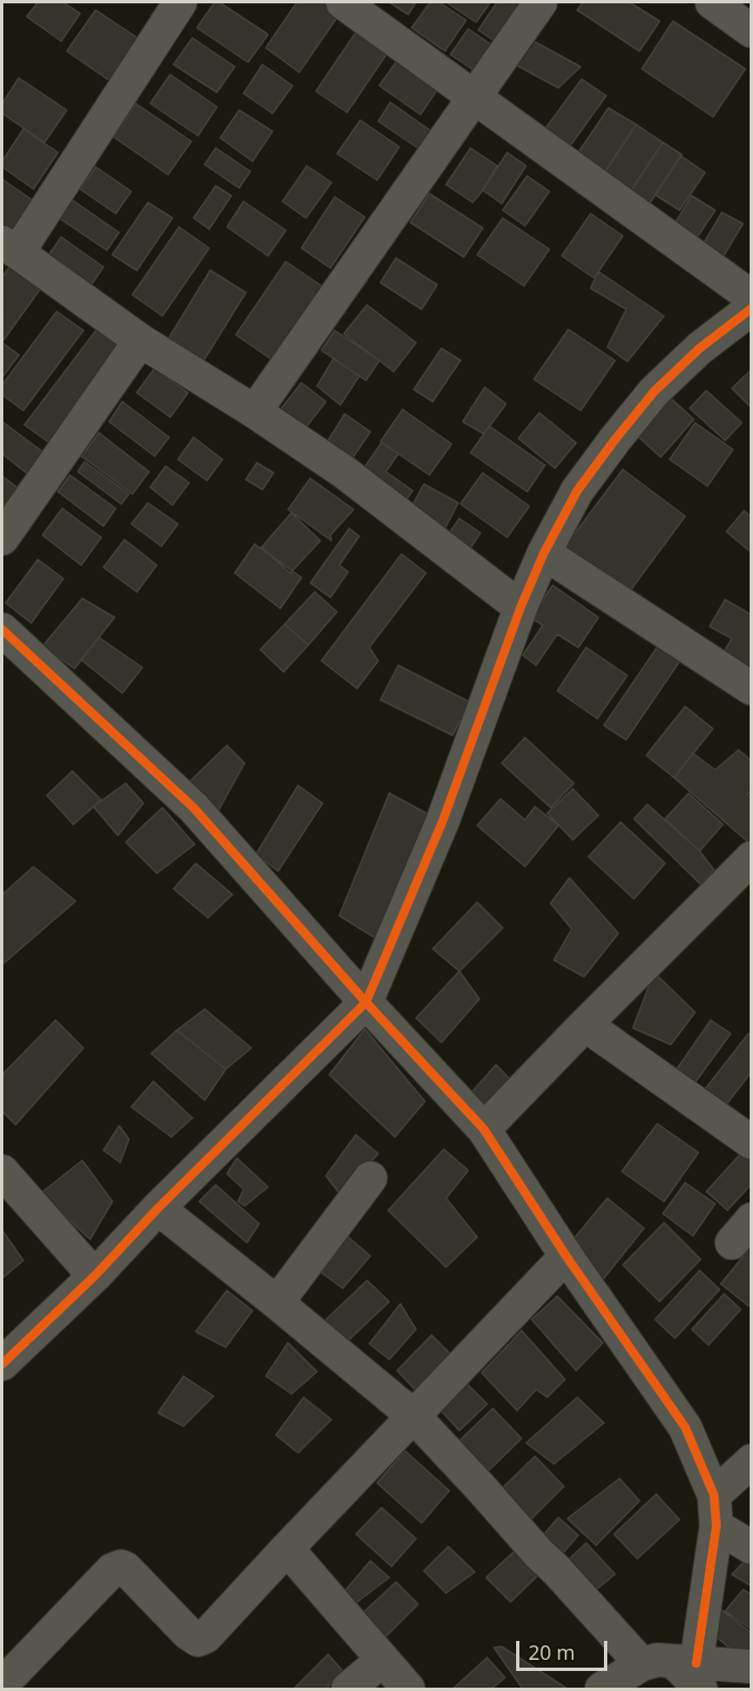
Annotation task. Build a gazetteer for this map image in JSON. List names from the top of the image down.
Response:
{
  "scale_bar": "20 m"
}
